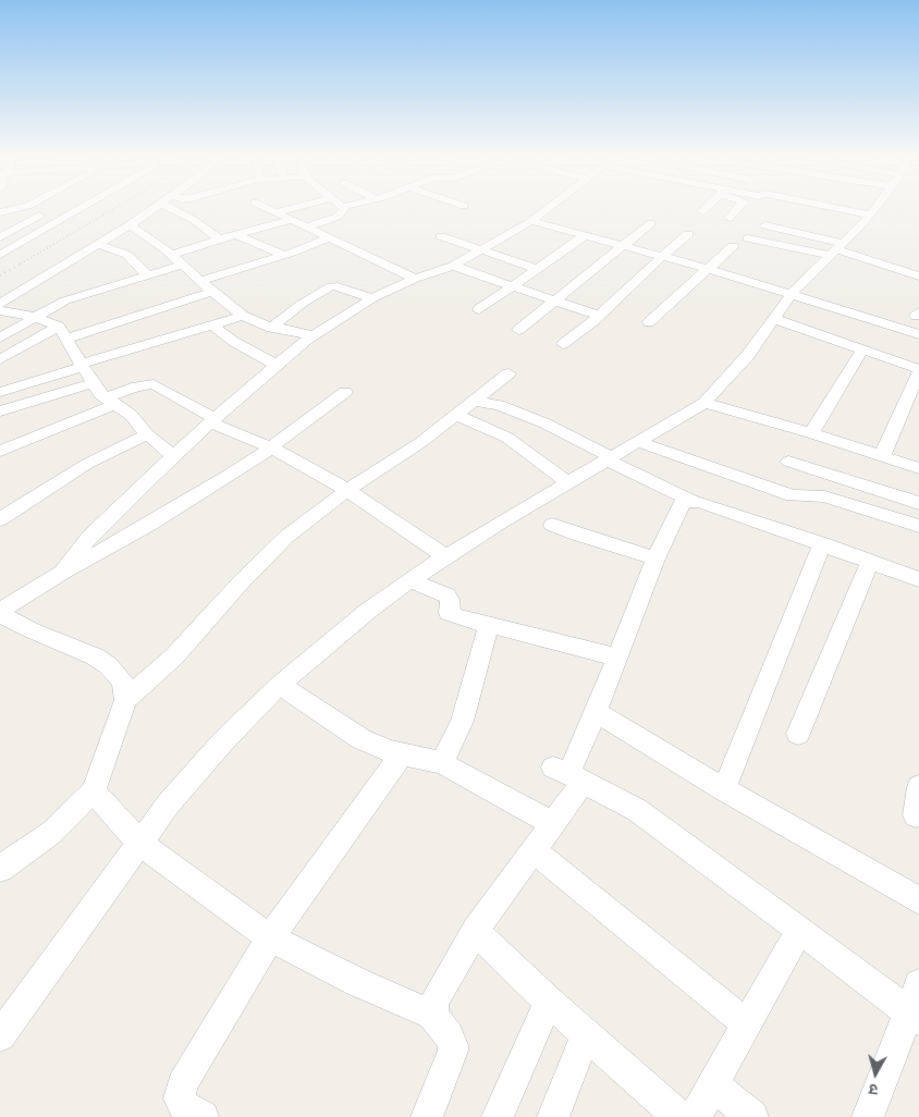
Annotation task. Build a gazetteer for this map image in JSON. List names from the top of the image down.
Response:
{
  "north": "bottom"
}
